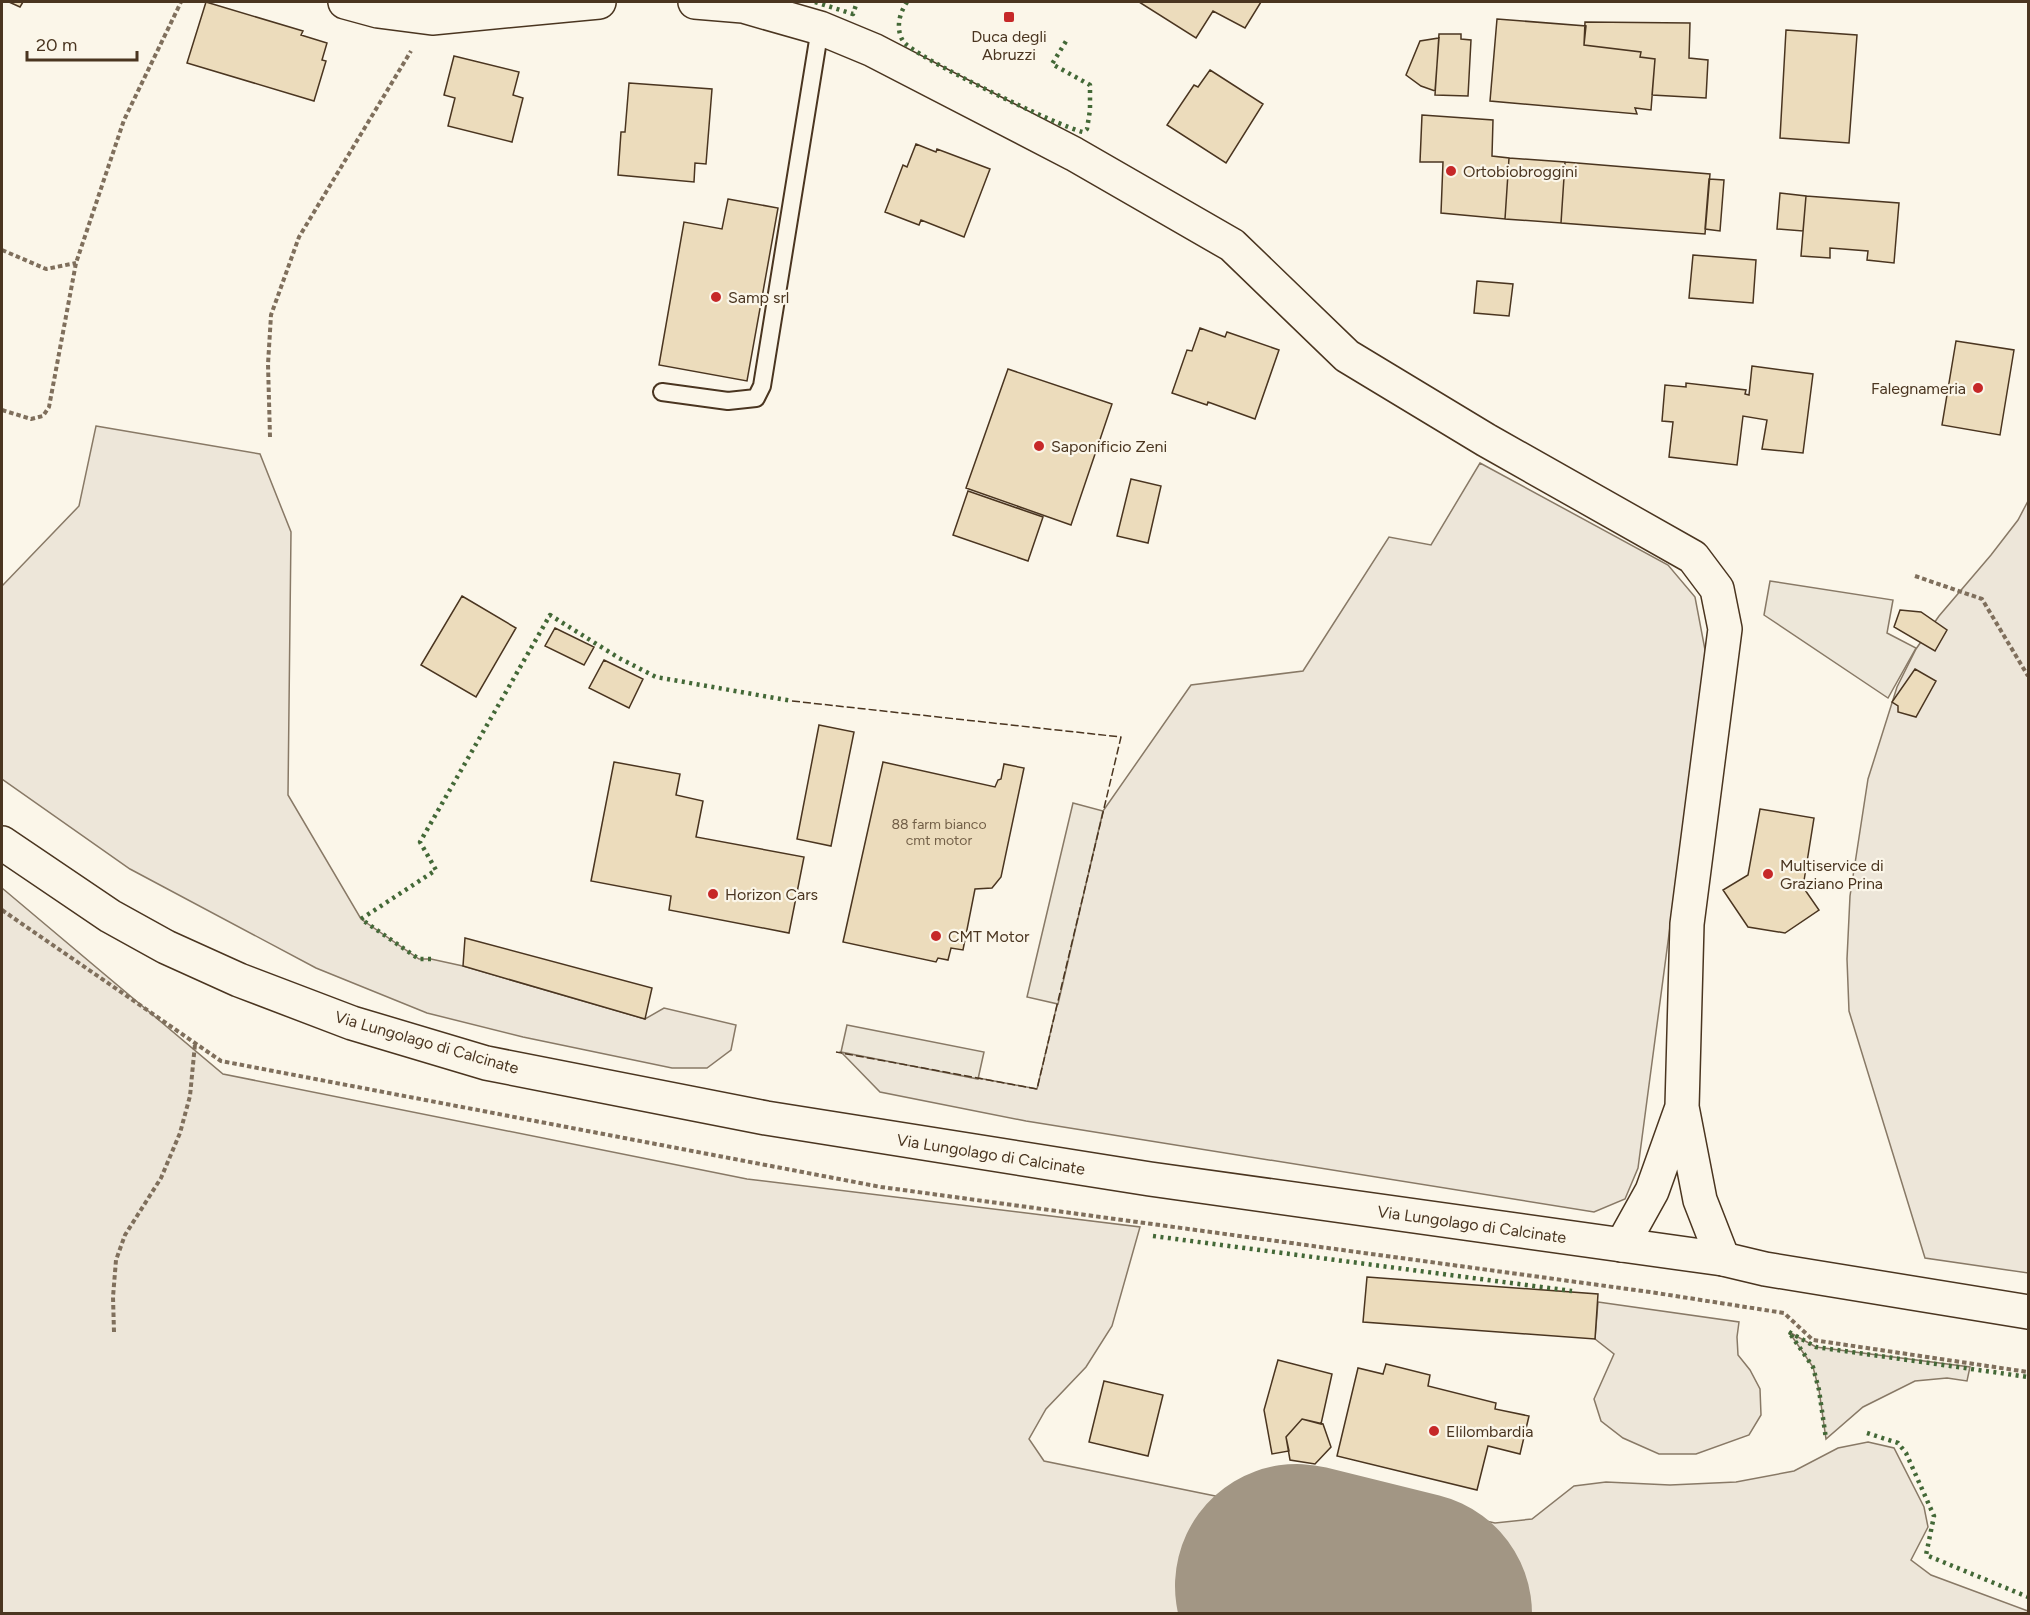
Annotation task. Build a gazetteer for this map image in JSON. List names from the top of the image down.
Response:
{
  "streets": {
    "street": ["Via Lungolago di Calcinate"]
  },
  "places": {
    "transit": ["Duca degli Abruzzi"],
    "other": [
      "Ortobiobroggini",
      "Samp srl",
      "Falegnameria",
      "Saponificio Zeni",
      "Multiservice di Graziano Prina",
      "Horizon Cars",
      "CMT Motor",
      "Elilombardia"
    ]
  },
  "house_numbers": ["88 farm bianco cmt motor"],
  "scale_bar": "20 m"
}
